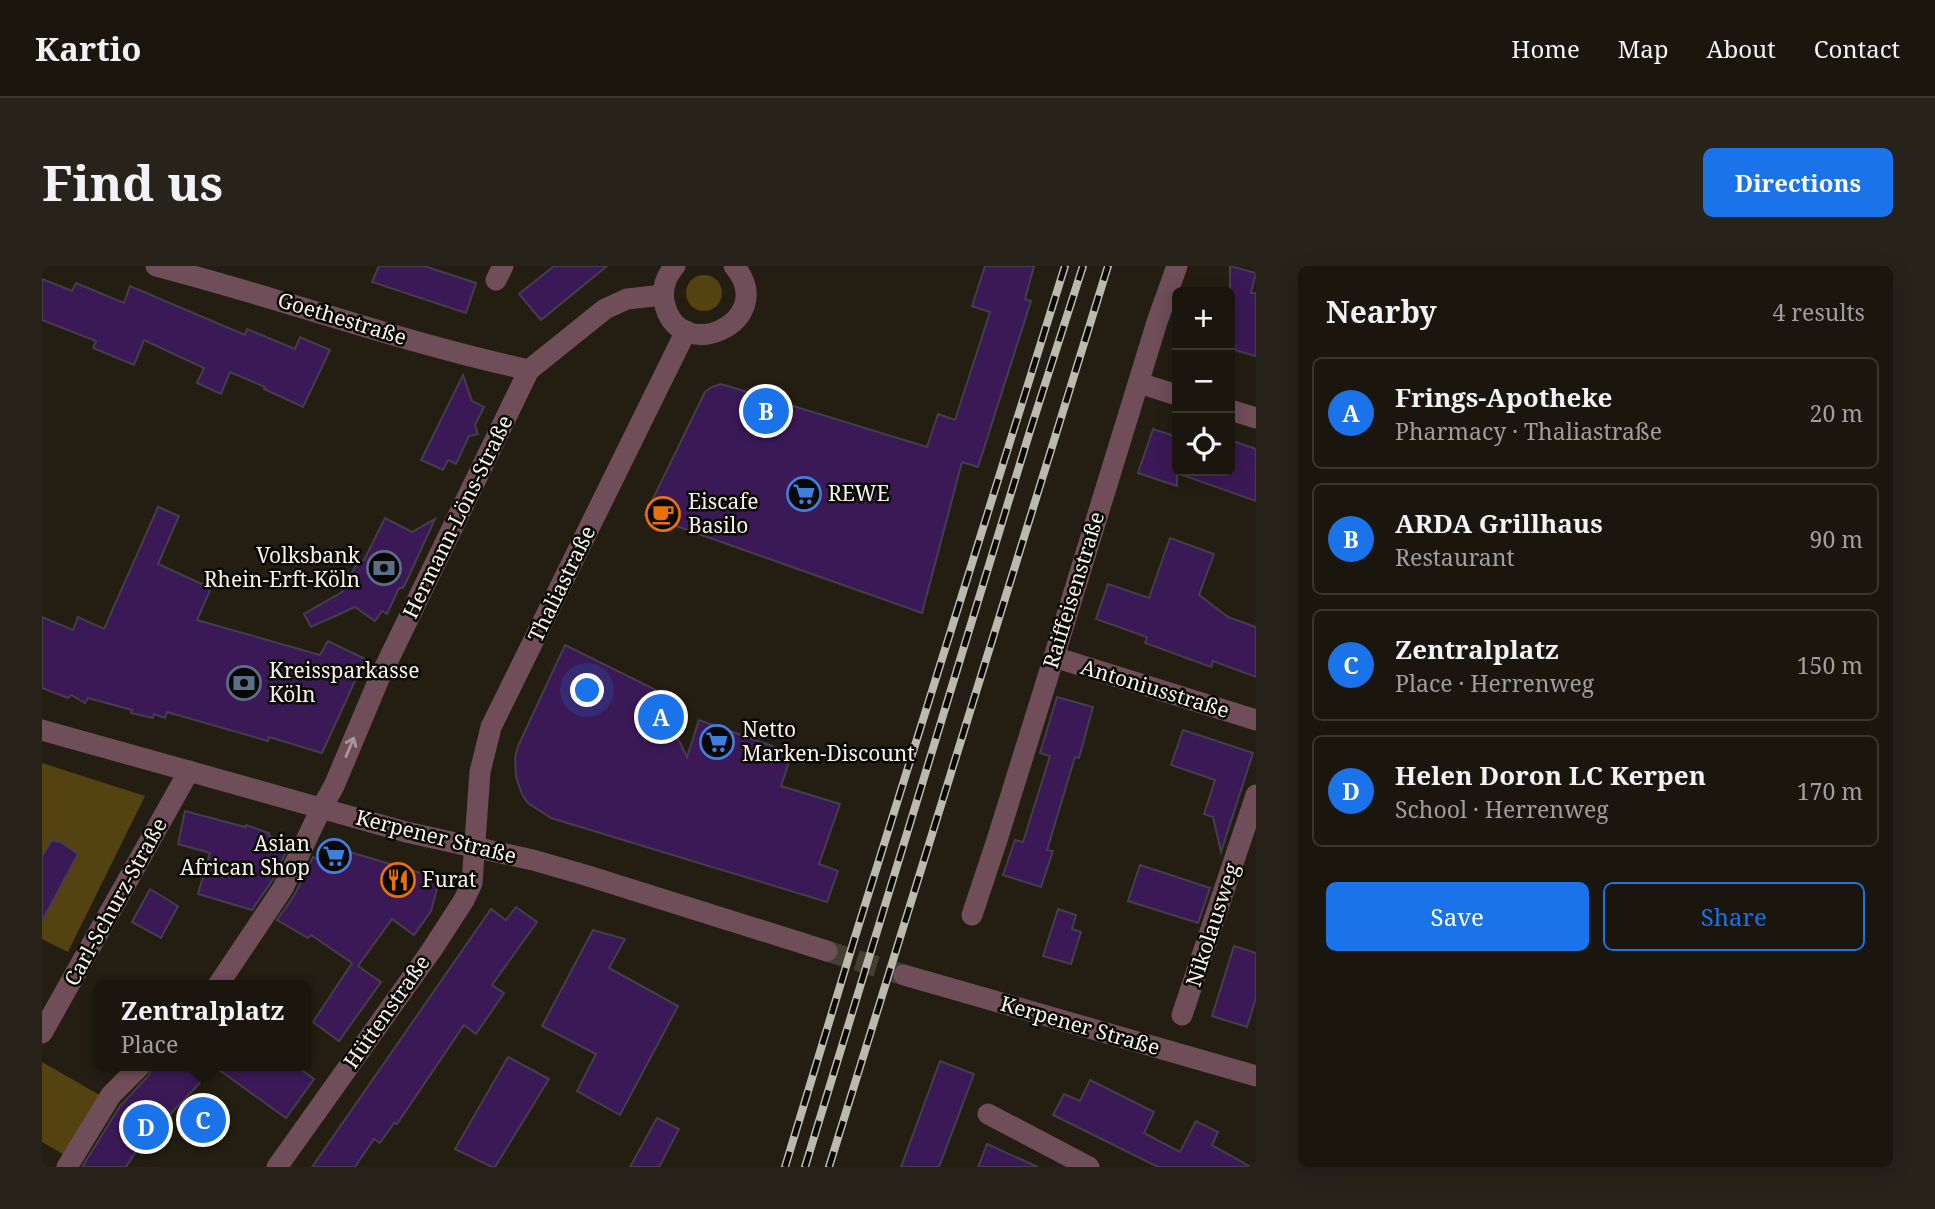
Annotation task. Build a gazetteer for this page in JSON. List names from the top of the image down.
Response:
{
  "streets": {
    "street": [
      "Goethestraße",
      "Hermann-Löns-Straße",
      "Thaliastraße",
      "Raiffeisenstraße",
      "Antoniusstraße",
      "Kerpener Straße",
      "Carl-Schurz-Straße",
      "Nikolausweg",
      "Hüttenstraße"
    ]
  },
  "crossings": [
    ["Goethestraße", "Hermann-Löns-Straße"],
    ["Hermann-Löns-Straße", "Kerpener Straße"],
    ["Thaliastraße", "Kerpener Straße"],
    ["Thaliastraße", "Hüttenstraße"],
    ["Raiffeisenstraße", "Antoniusstraße"],
    ["Kerpener Straße", "Carl-Schurz-Straße"],
    ["Kerpener Straße", "Hüttenstraße"]
  ],
  "one_way": ["Hermann-Löns-Straße"],
  "places": {
    "supermarket": ["REWE", "Netto Marken-Discount", "Asian African Shop"],
    "cafe": ["Eiscafe Basilo"],
    "bank": ["Volksbank Rhein-Erft-Köln", "Kreissparkasse Köln"],
    "restaurant": ["Furat"]
  },
  "page": {
    "header": "Kartio",
    "nav": [
      "Home",
      "Map",
      "About",
      "Contact"
    ],
    "buttons": [
      "Directions",
      ["Save", "Share"]
    ],
    "title": "Find us",
    "heading": ["Nearby", "4 results"],
    "map_buttons": ["+", "−"],
    "list": [
      {
        "mark": "A",
        "name": "Frings-Apotheke",
        "note": "Pharmacy · Thaliastraße",
        "value": "20 m"
      },
      {
        "mark": "B",
        "name": "ARDA Grillhaus",
        "note": "Restaurant",
        "value": "90 m"
      },
      {
        "mark": "C",
        "name": "Zentralplatz",
        "note": "Place · Herrenweg",
        "value": "150 m"
      },
      {
        "mark": "D",
        "name": "Helen Doron LC Kerpen",
        "note": "School · Herrenweg",
        "value": "170 m"
      }
    ],
    "pins": [
      "B",
      "A",
      "C",
      "D"
    ],
    "popup": ["Zentralplatz", "Place"]
  }
}
